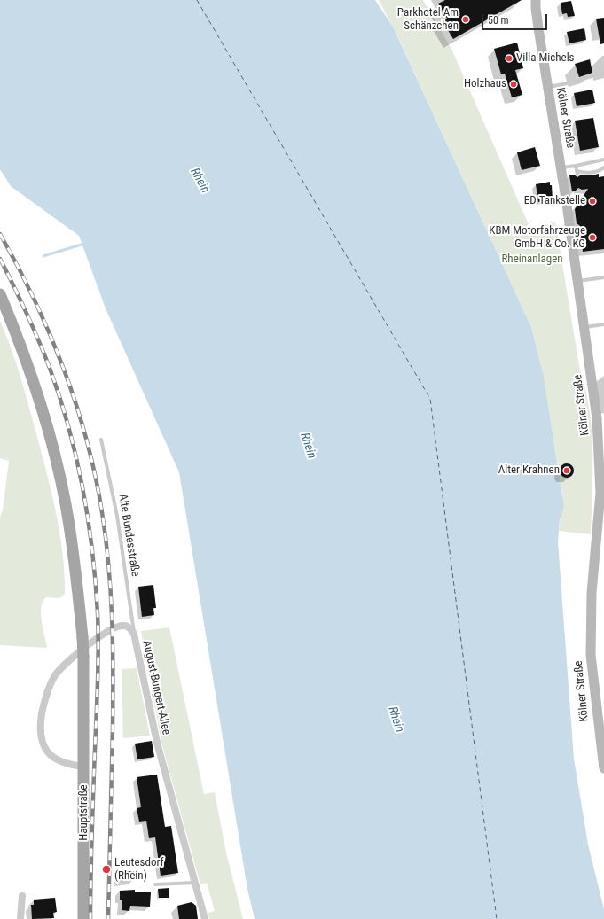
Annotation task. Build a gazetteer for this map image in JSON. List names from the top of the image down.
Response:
{
  "streets": {
    "main road": ["Hauptstraße"],
    "street": ["Kölner Straße", "August-Bungert-Allee"],
    "lane": ["Alte Bundesstraße"]
  },
  "crossings": [
    ["Alte Bundesstraße", "August-Bungert-Allee"],
    ["August-Bungert-Allee", "Hauptstraße"]
  ],
  "water": ["Rhein"],
  "parks": ["Rheinanlagen"],
  "places": [
    "Parkhotel Am Schänzchen",
    "Villa Michels",
    "Holzhaus",
    "ED Tankstelle",
    "KBM Motorfahrzeuge GmbH & Co. KG",
    "Alter Krahnen",
    "Leutesdorf (Rhein)"
  ],
  "scale_bar": "50 m"
}
